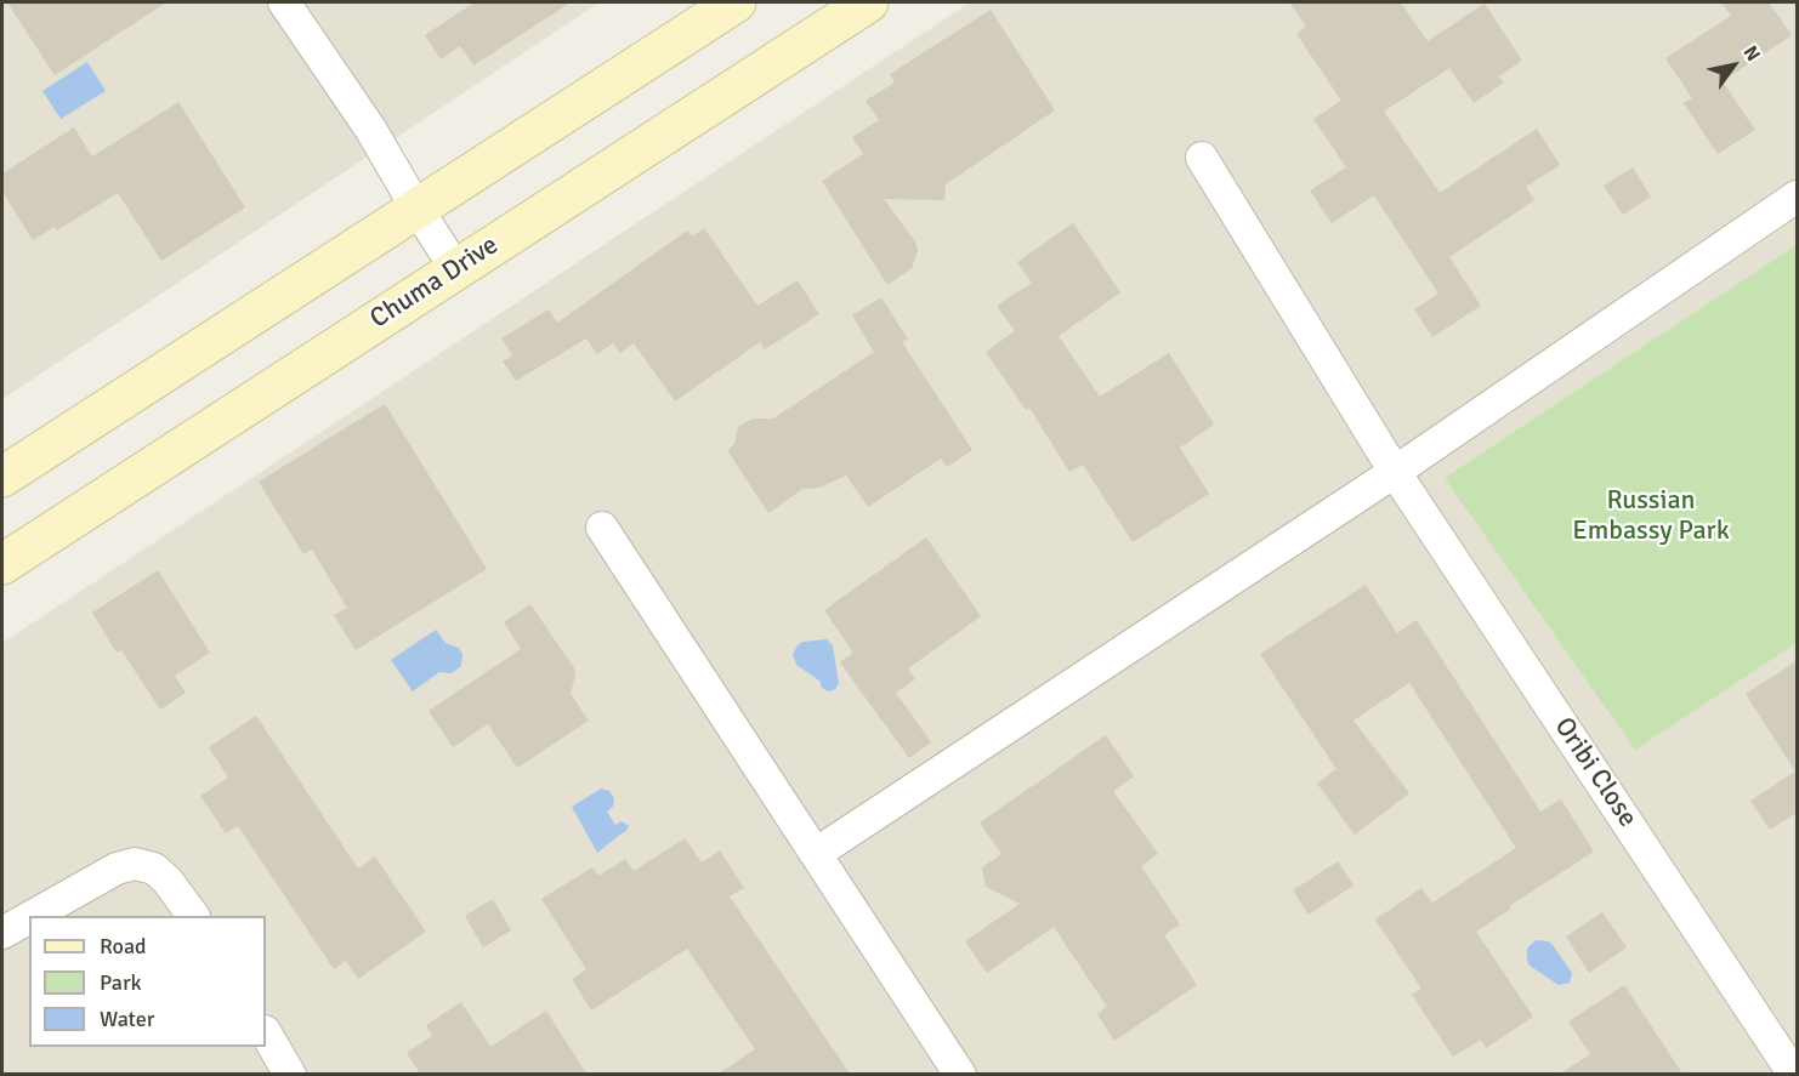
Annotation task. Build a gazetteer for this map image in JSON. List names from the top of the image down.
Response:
{
  "streets": {
    "main road": ["Chuma Drive"],
    "street": ["Oribi Close"]
  },
  "parks": ["Russian Embassy Park"],
  "legend": ["Road", "Park", "Water"],
  "north": "top right"
}
